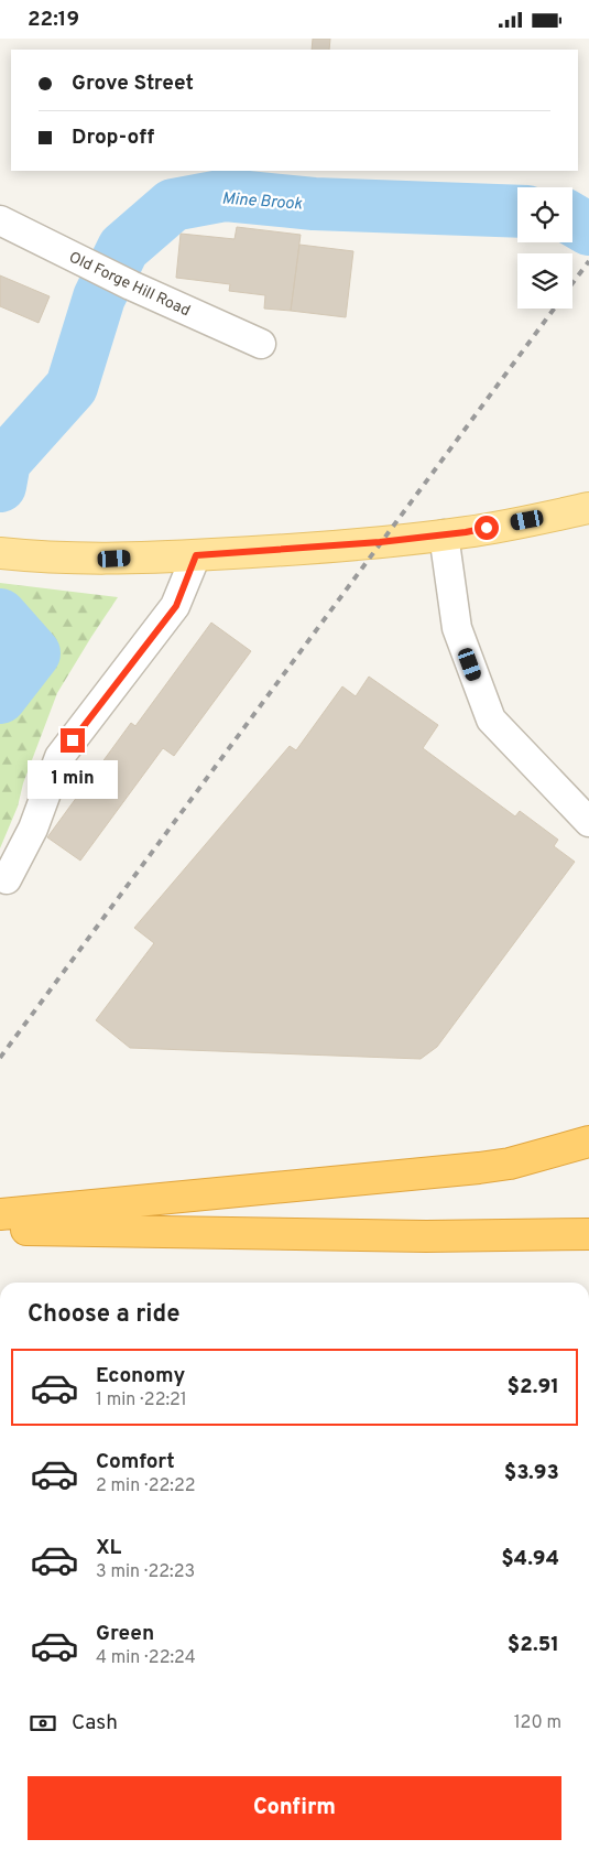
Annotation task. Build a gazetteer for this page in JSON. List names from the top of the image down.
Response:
{
  "streets": {
    "street": ["Old Forge Hill Road"]
  },
  "water": ["Mine Brook"],
  "page": {
    "status": "22:19",
    "banner": ["Grove Street", "Drop-off"],
    "bubble": "1 min",
    "heading": "Choose a ride",
    "list": [
      {
        "name": "Economy",
        "note": "1 min · 22:21",
        "value": "$2.91"
      },
      {
        "name": "Comfort",
        "note": "2 min · 22:22",
        "value": "$3.93"
      },
      {
        "name": "XL",
        "note": "3 min · 22:23",
        "value": "$4.94"
      },
      {
        "name": "Green",
        "note": "4 min · 22:24",
        "value": "$2.51"
      }
    ],
    "pay": ["Cash", "120 m"],
    "buttons": "Confirm"
  }
}
